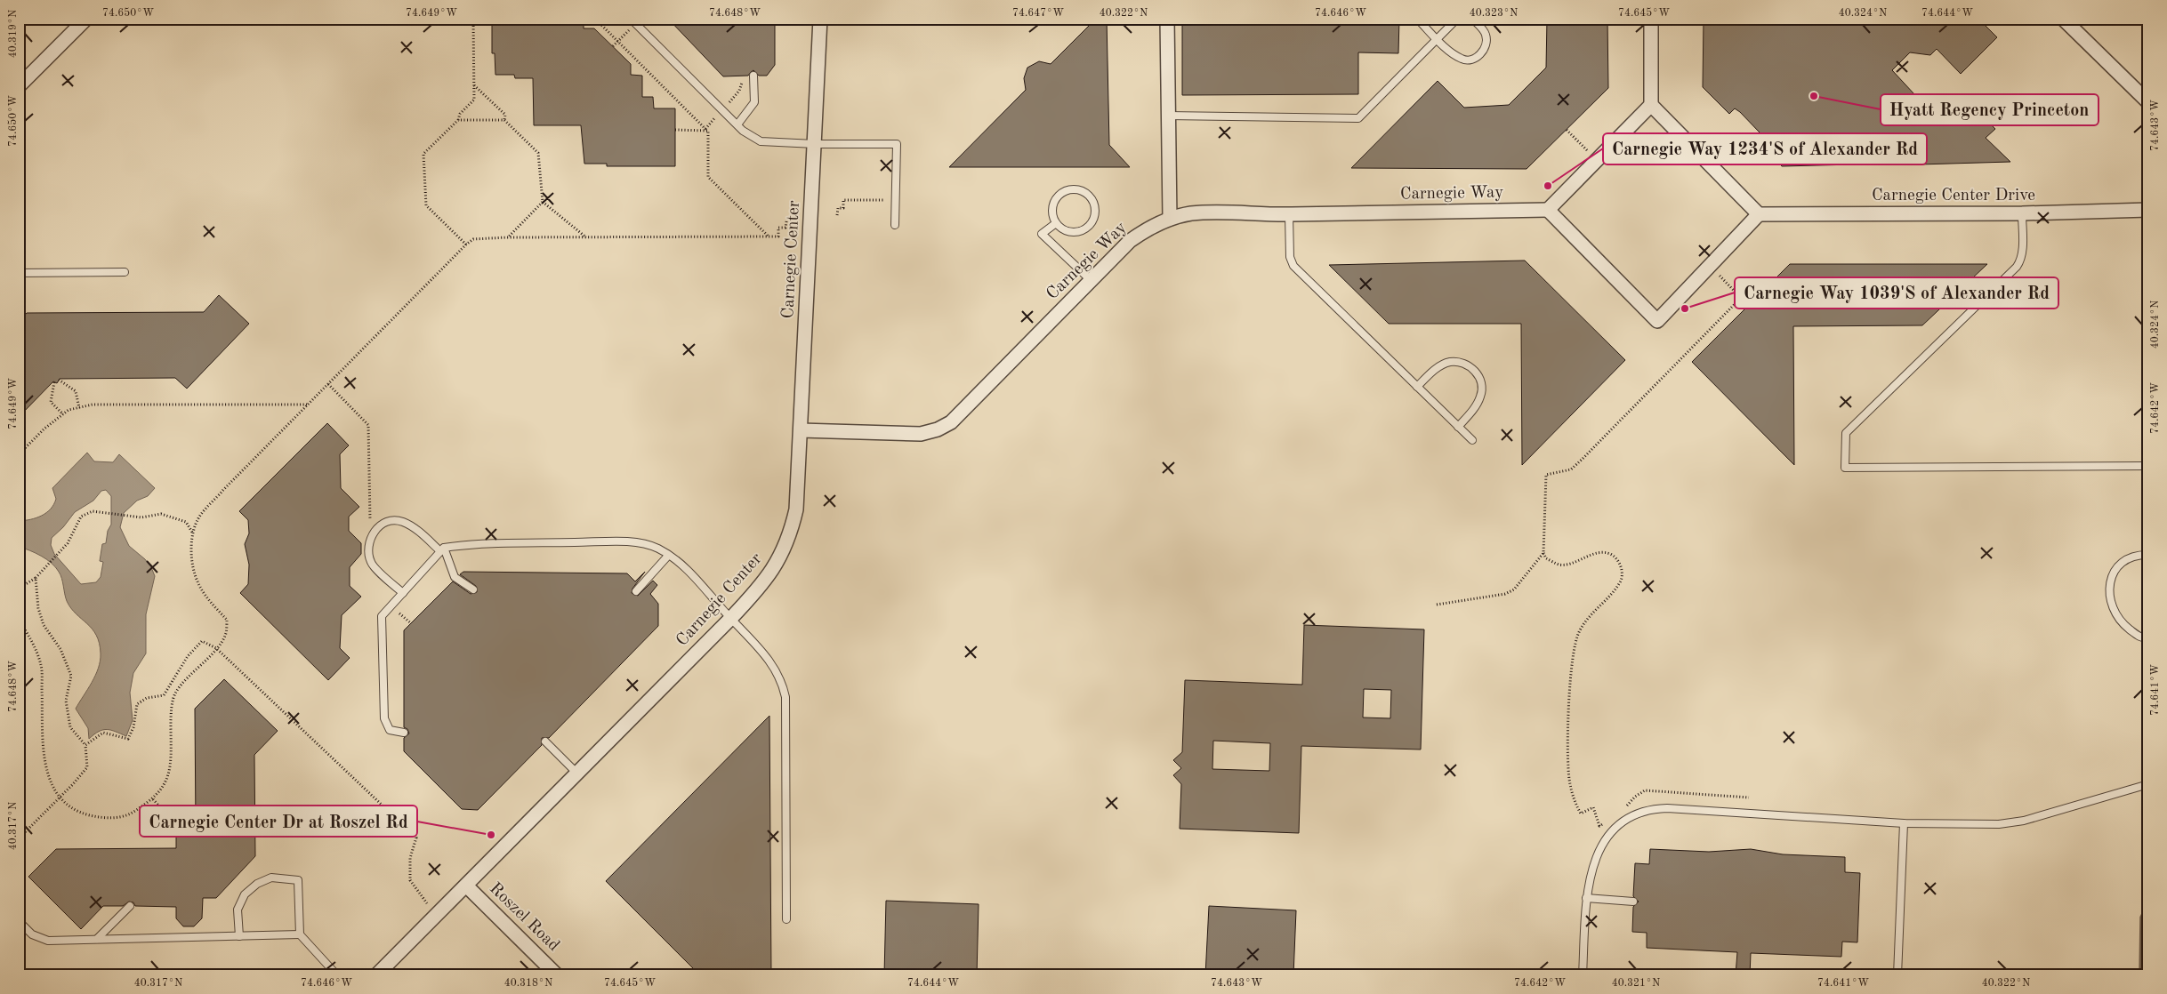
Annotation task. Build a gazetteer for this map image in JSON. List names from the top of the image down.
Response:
{
  "streets": {
    "street": [
      "Carnegie Way",
      "Carnegie Center Drive",
      "Carnegie Center",
      "Roszel Road"
    ]
  },
  "crossings": [
    ["Carnegie Way", "Carnegie Center"],
    ["Carnegie Center", "Roszel Road"]
  ],
  "places": [
    "Hyatt Regency Princeton",
    "Carnegie Way 1234'S of Alexander Rd",
    "Carnegie Way 1039'S of Alexander Rd",
    "Carnegie Center Dr at Roszel Rd"
  ],
  "coordinates": [
    "74.650°W",
    "74.649°W",
    "74.648°W",
    "74.647°W",
    "40.322°N",
    "74.646°W",
    "40.323°N",
    "74.645°W",
    "40.324°N",
    "74.644°W",
    "40.319°N",
    "74.643°W",
    "74.642°W",
    "74.641°W",
    "40.317°N",
    "40.318°N",
    "40.321°N"
  ]
}
